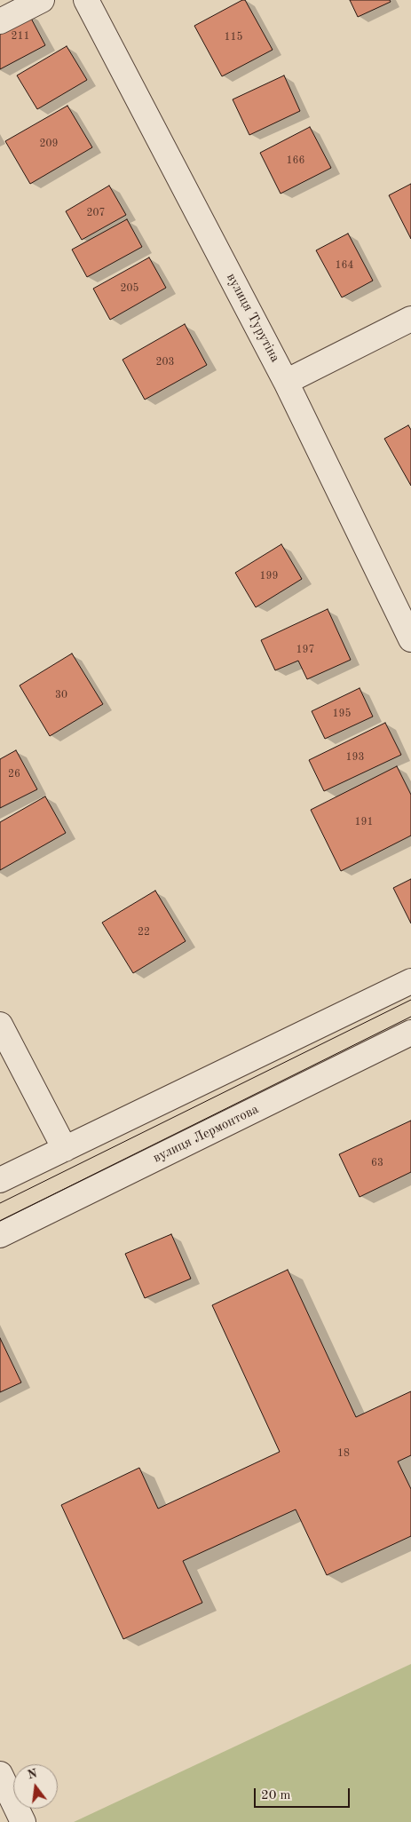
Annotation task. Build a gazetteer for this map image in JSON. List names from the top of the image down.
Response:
{
  "streets": {
    "street": ["вулиця Турутіна", "вулиця Лермонтова"]
  },
  "house_numbers": [
    "211",
    "115",
    "209",
    "166",
    "207",
    "164",
    "205",
    "203",
    "199",
    "197",
    "30",
    "195",
    "193",
    "26",
    "191",
    "22",
    "63",
    "18"
  ],
  "scale_bar": "20 m",
  "north": "top"
}
